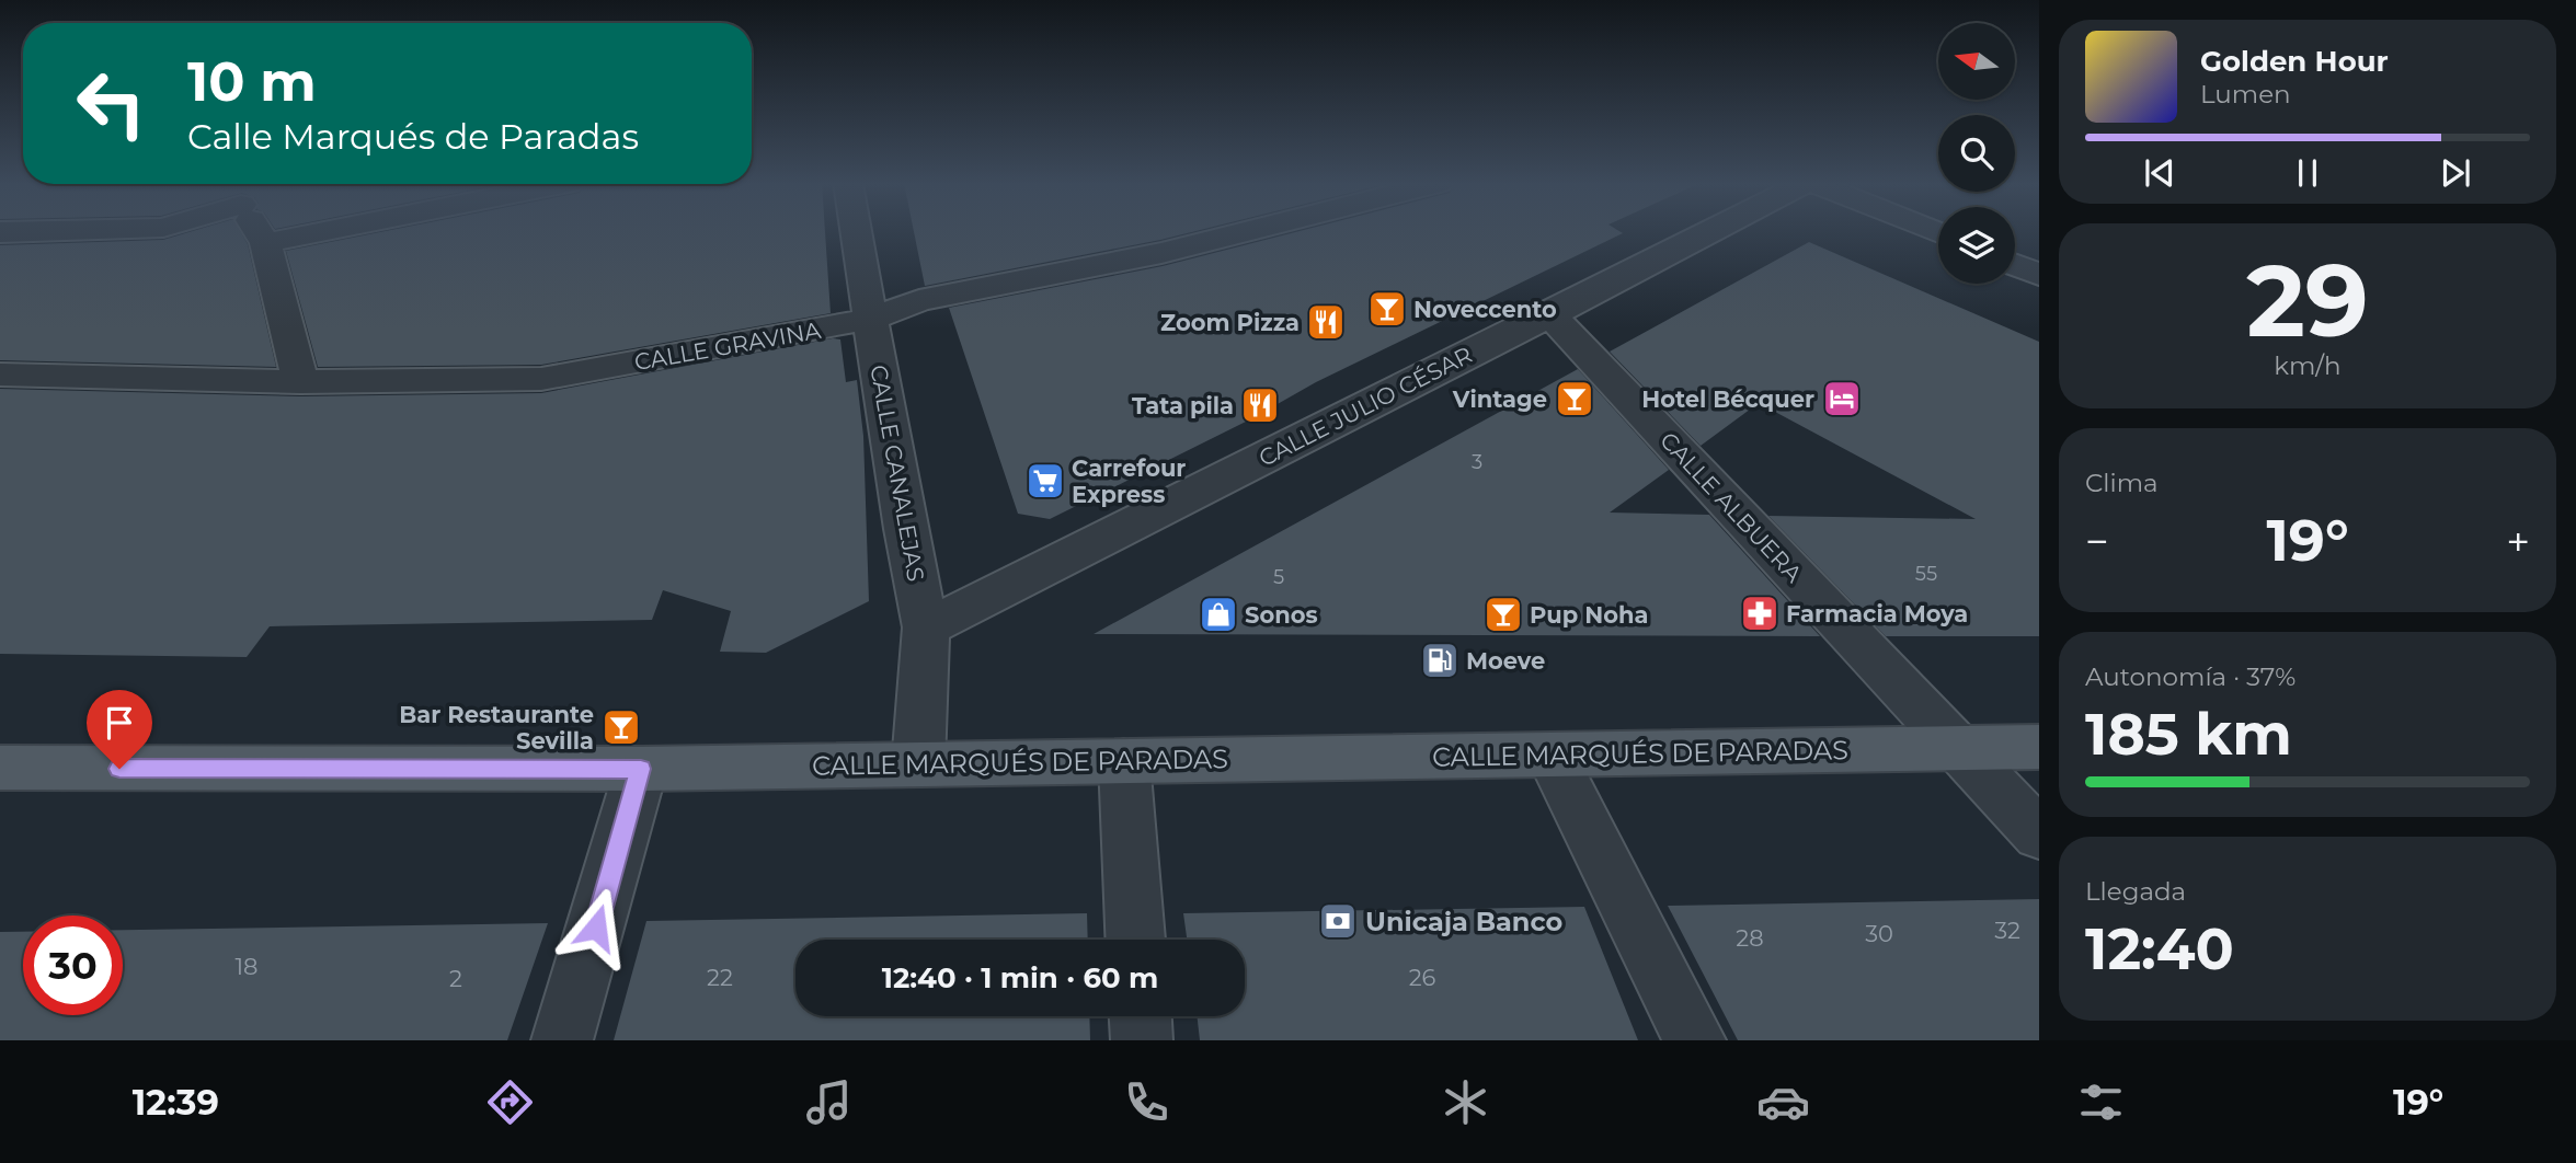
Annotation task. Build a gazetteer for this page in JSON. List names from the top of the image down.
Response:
{
  "streets": {
    "main road": ["CALLE MARQUÉS DE PARADAS"],
    "street": [
      "CALLE GRAVINA",
      "CALLE JULIO CÉSAR",
      "CALLE CANALEJAS",
      "CALLE ALBUERA"
    ]
  },
  "crossings": [
    ["CALLE GRAVINA", "CALLE CANALEJAS"],
    ["CALLE JULIO CÉSAR", "CALLE CANALEJAS"],
    ["CALLE JULIO CÉSAR", "CALLE ALBUERA"],
    ["CALLE CANALEJAS", "CALLE MARQUÉS DE PARADAS"],
    ["CALLE ALBUERA", "CALLE MARQUÉS DE PARADAS"]
  ],
  "places": {
    "bar": [
      "Noveccento",
      "Vintage",
      "Pup Noha",
      "Bar Restaurante Sevilla"
    ],
    "restaurant": ["Zoom Pizza", "Tata pila"],
    "hotel": ["Hotel Bécquer"],
    "supermarket": ["Carrefour Express"],
    "pharmacy": ["Farmacia Moya"],
    "shop": ["Sonos"],
    "fuel station": ["Moeve"],
    "bank": ["Unicaja Banco"]
  },
  "house_numbers": [
    "3",
    "55",
    "5",
    "32",
    "30",
    "28",
    "18",
    "22",
    "26",
    "2"
  ],
  "north": "left",
  "page": {
    "turn": ["10 m", "Calle Marqués de Paradas"],
    "song": ["Golden Hour", "Lumen"],
    "tile": [
      ["29", "km/h"],
      "Clima",
      ["Autonomía · 37%", "185 km"],
      ["Llegada", "12:40"]
    ],
    "heat": ["−", "19°", "+"],
    "limit": "30",
    "trip": "12:40 · 1 min · 60 m",
    "tabs": ["12:39", "19°"]
  }
}
